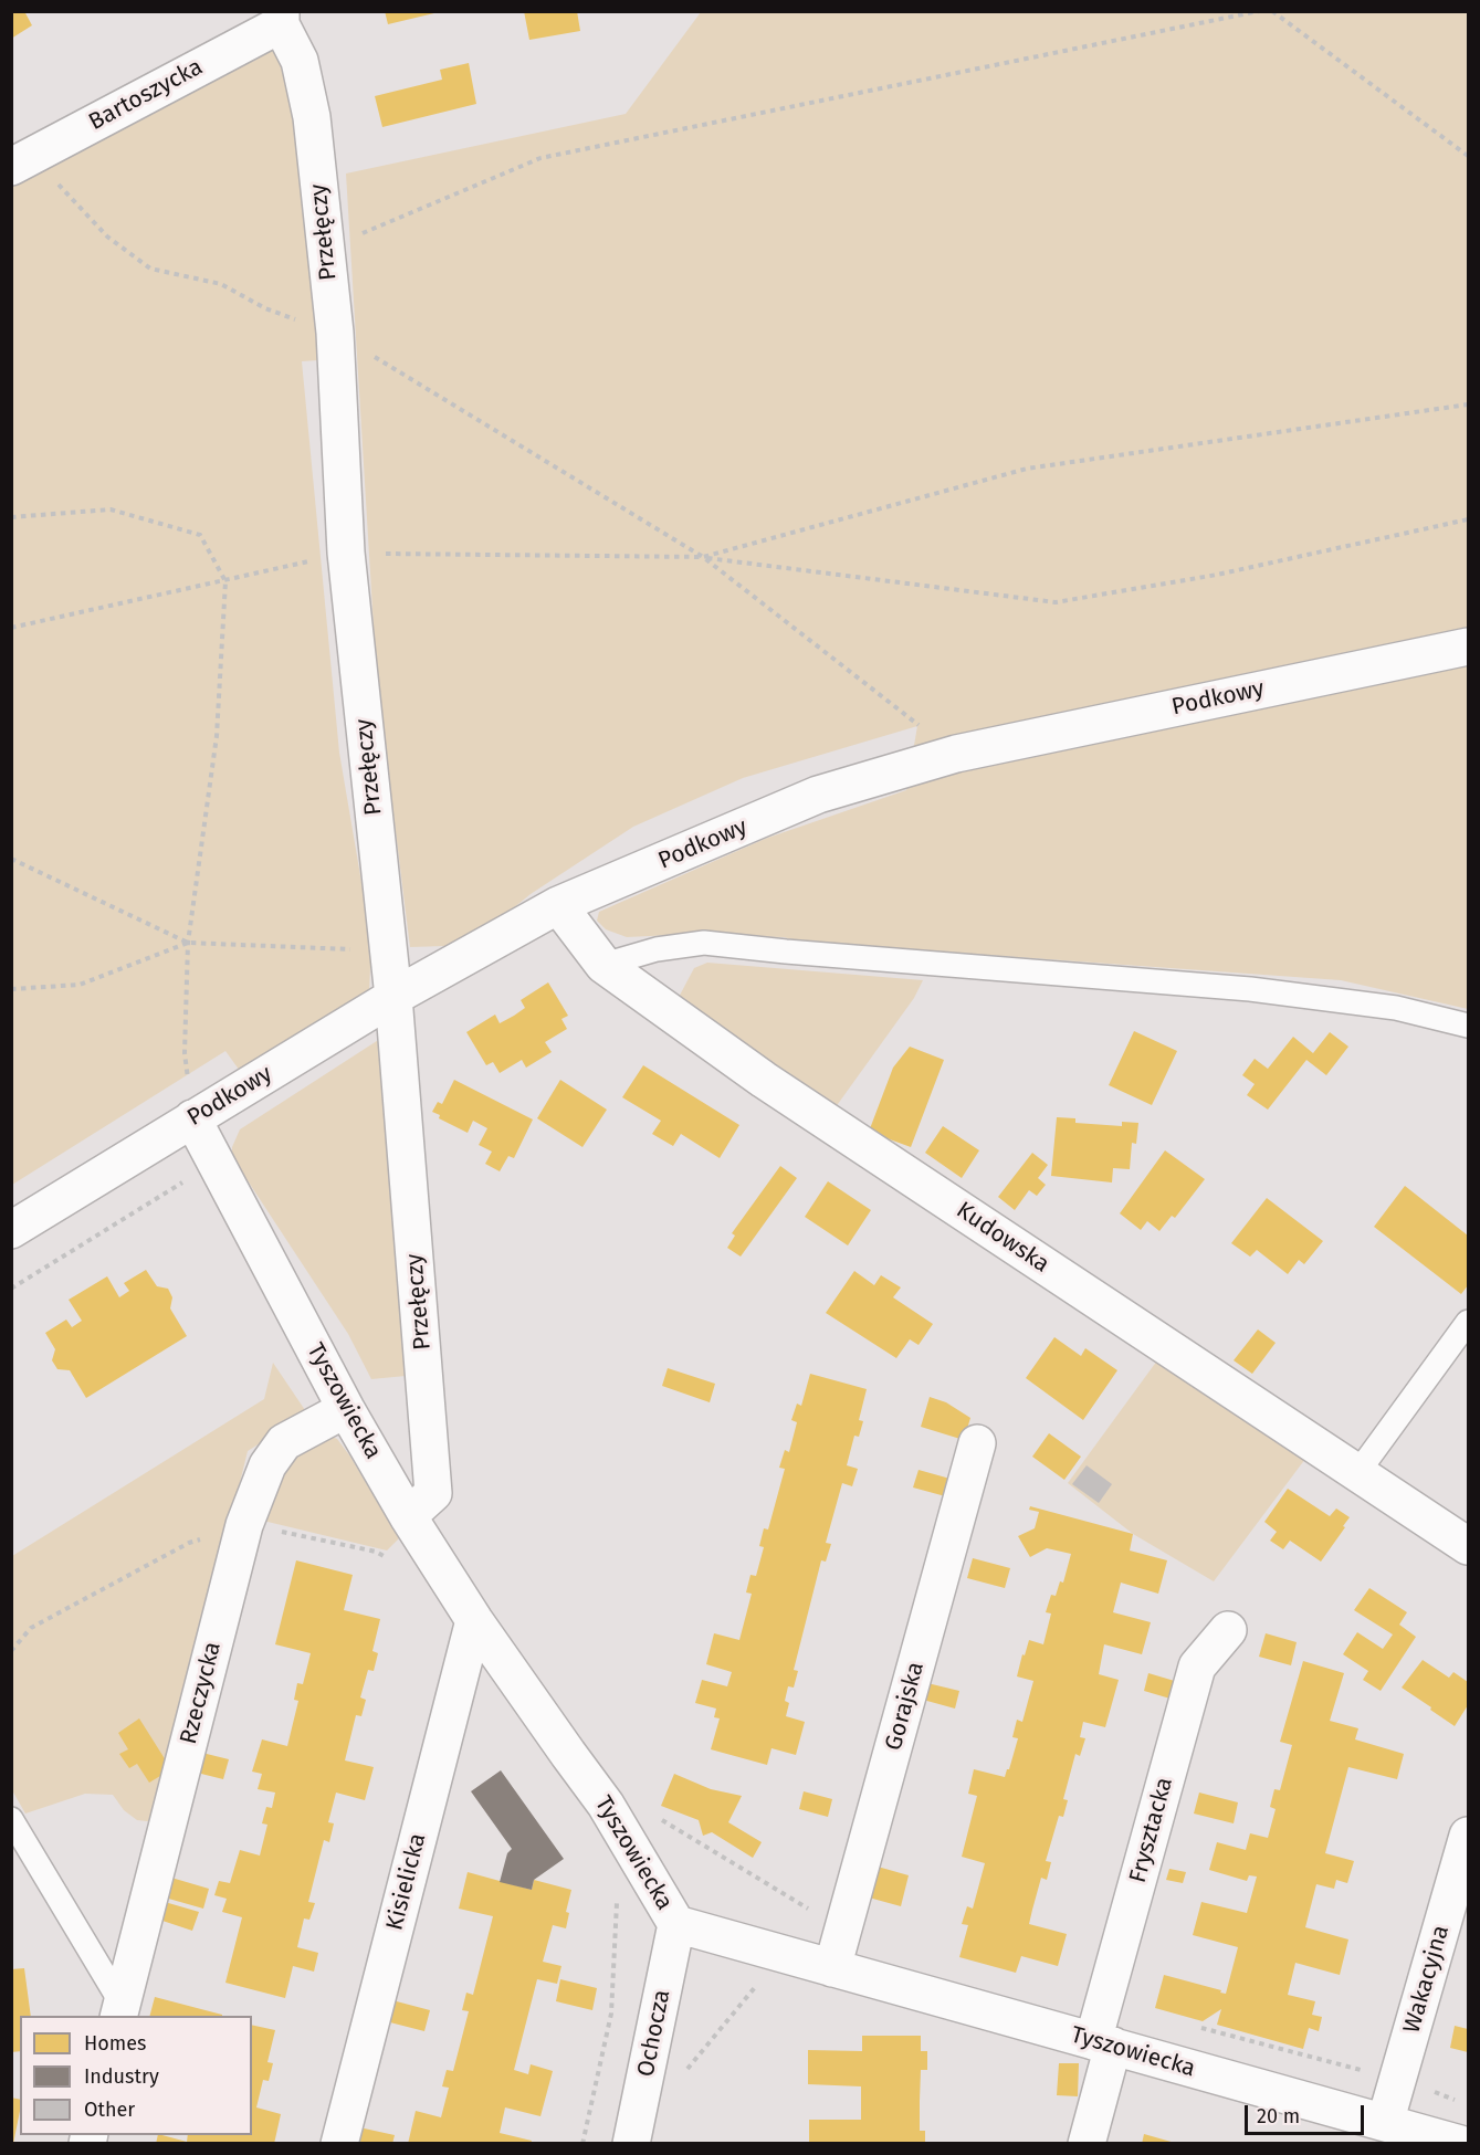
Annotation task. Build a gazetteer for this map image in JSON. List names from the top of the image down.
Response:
{
  "streets": {
    "street": [
      "Bartoszycka",
      "Przełęczy",
      "Podkowy",
      "Kudowska",
      "Tyszowiecka",
      "Rzeczycka",
      "Gorajska",
      "Frysztacka",
      "Kisielicka",
      "Wakacyjna",
      "Ochocza"
    ]
  },
  "crossings": [
    ["Bartoszycka", "Przełęczy"],
    ["Przełęczy", "Podkowy"],
    ["Przełęczy", "Tyszowiecka"],
    ["Podkowy", "Kudowska"],
    ["Podkowy", "Tyszowiecka"],
    ["Tyszowiecka", "Rzeczycka"],
    ["Tyszowiecka", "Gorajska"],
    ["Tyszowiecka", "Frysztacka"],
    ["Tyszowiecka", "Kisielicka"],
    ["Tyszowiecka", "Wakacyjna"],
    ["Tyszowiecka", "Ochocza"]
  ],
  "legend": ["Homes", "Industry", "Other"],
  "scale_bar": "20 m"
}
